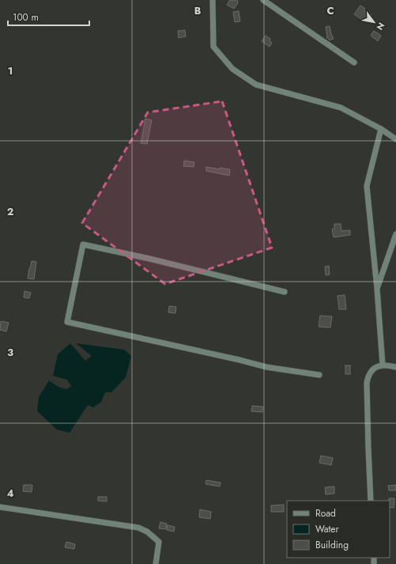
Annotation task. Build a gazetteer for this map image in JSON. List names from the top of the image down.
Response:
{
  "legend": ["Road", "Water", "Building"],
  "scale_bar": "100 m",
  "north": "bottom right",
  "grid": {
    "columns": ["B", "C"],
    "rows": [
      "1",
      "2",
      "3",
      "4"
    ]
  }
}
